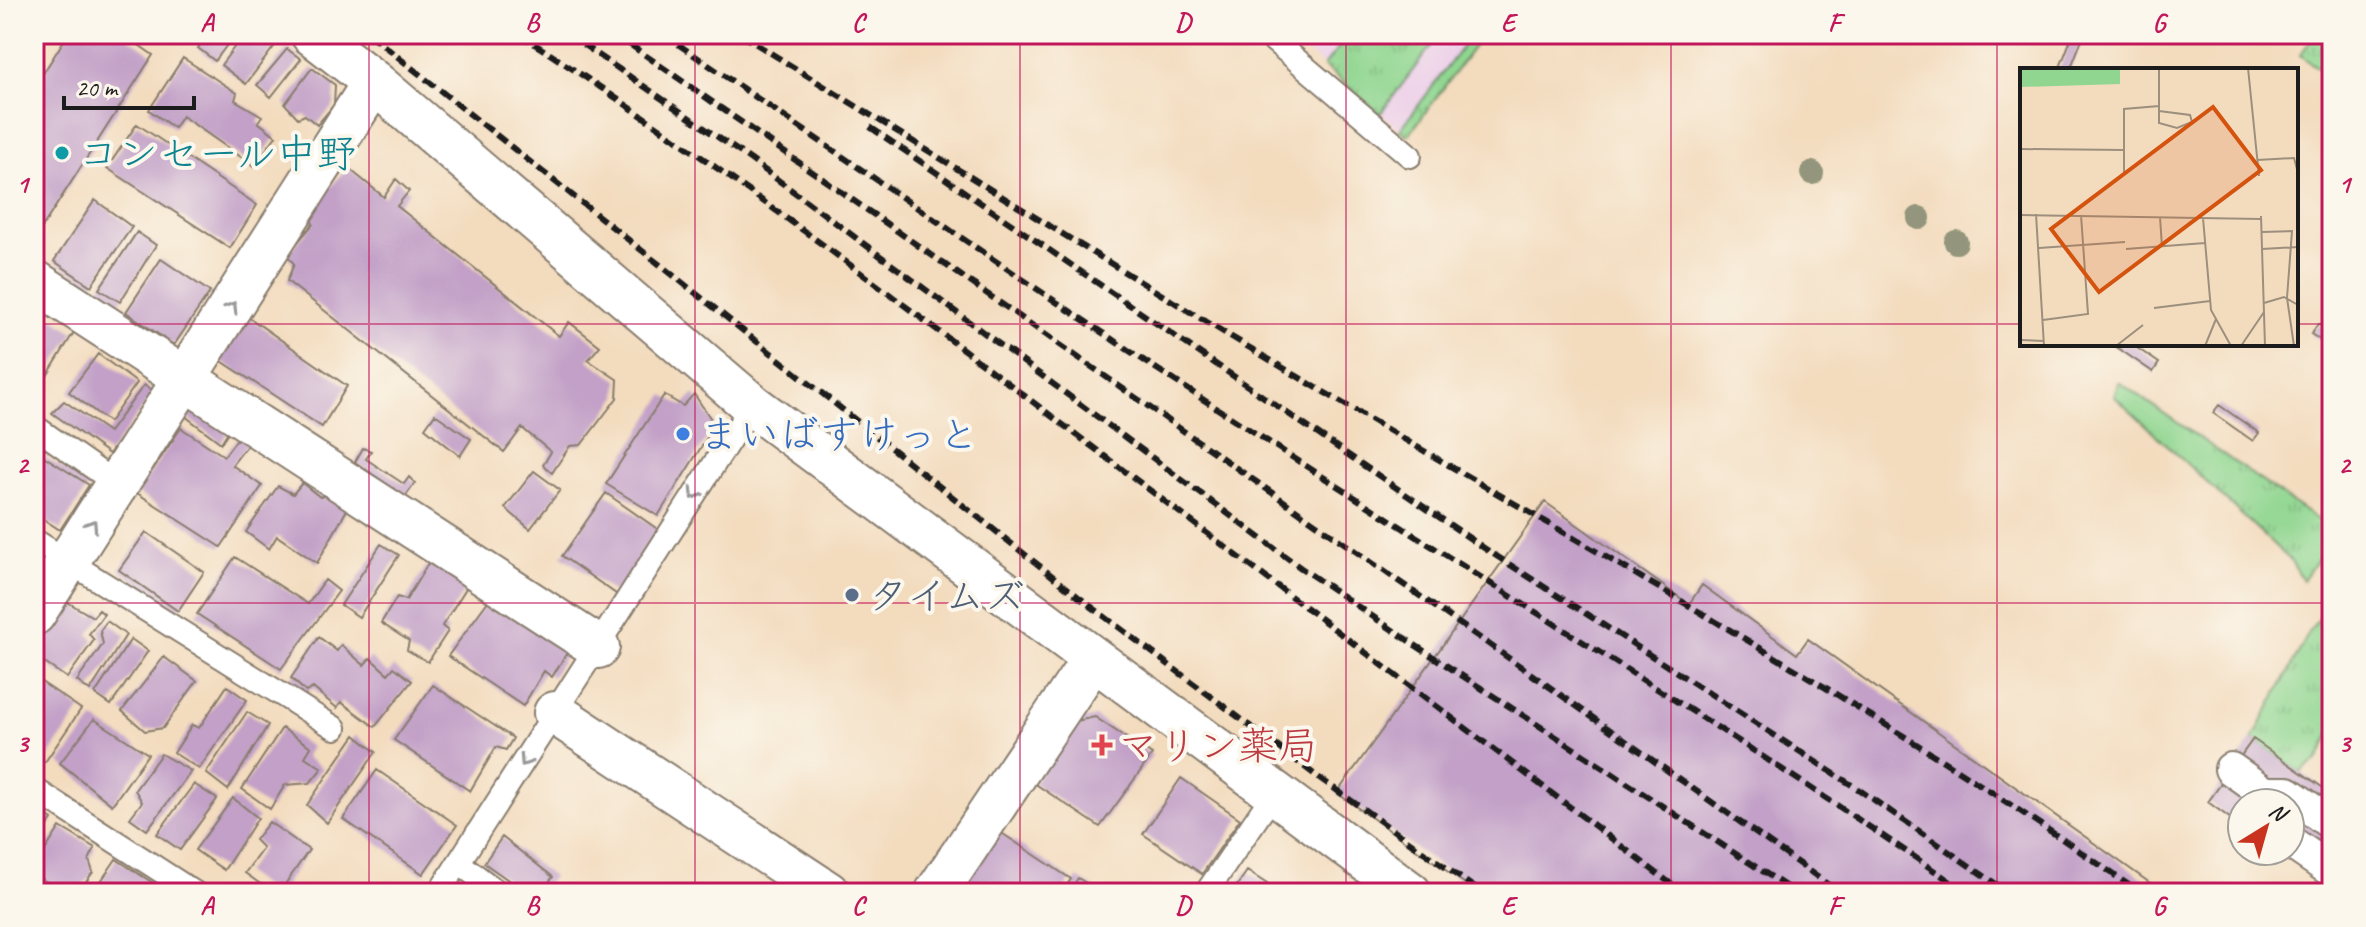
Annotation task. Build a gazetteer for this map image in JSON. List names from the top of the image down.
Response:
{
  "places": {
    "other": ["コンセール中野", "まいばすけっと", "タイムズ"],
    "health": ["マリン薬局"]
  },
  "scale_bar": "20 m",
  "north": "top right",
  "grid": {
    "columns": [
      "A",
      "B",
      "C",
      "D",
      "E",
      "F",
      "G"
    ],
    "rows": ["1", "2", "3"]
  }
}
